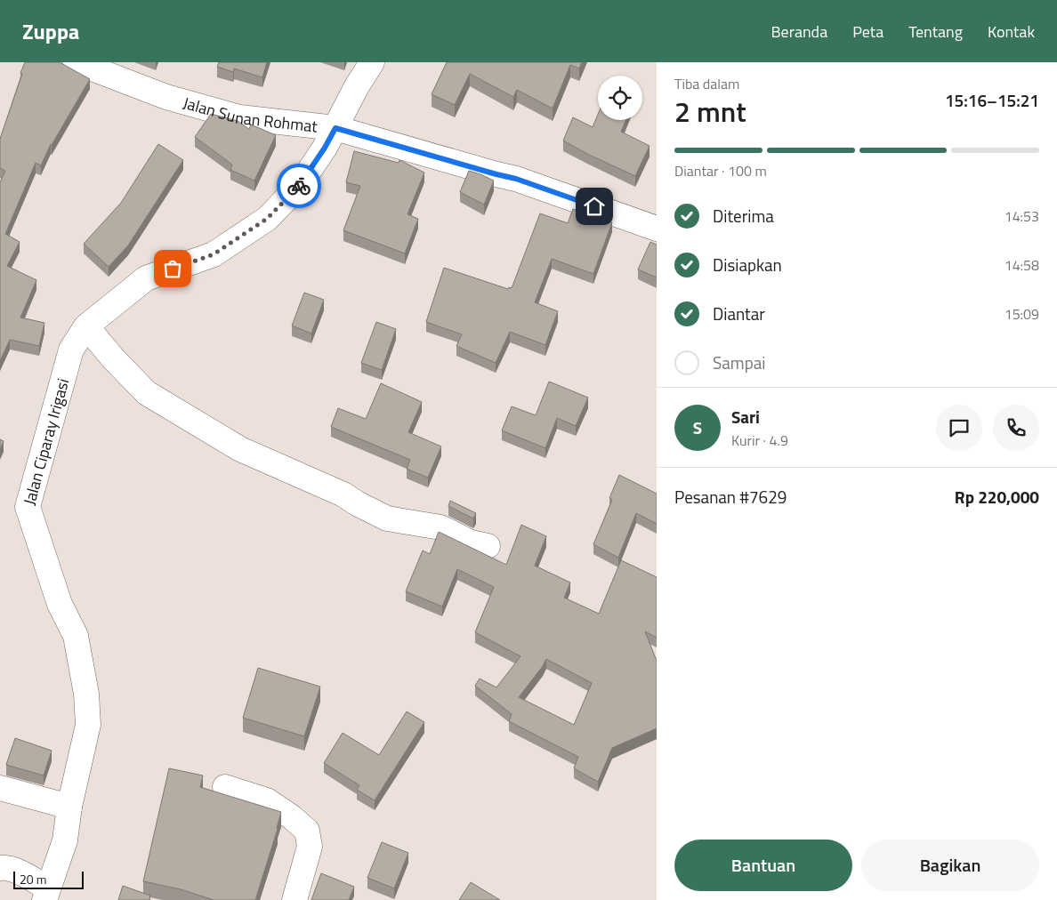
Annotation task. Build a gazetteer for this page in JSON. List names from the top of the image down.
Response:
{
  "streets": {
    "street": ["Jalan Sunan Rohmat", "Jalan Ciparay Irigasi"]
  },
  "crossings": [
    ["Jalan Sunan Rohmat", "Jalan Ciparay Irigasi"]
  ],
  "scale_bar": "20 m",
  "page": {
    "header": "Zuppa",
    "nav": [
      "Beranda",
      "Peta",
      "Tentang",
      "Kontak"
    ],
    "heading": ["2 mnt", "Tiba dalam", "15:16–15:21"],
    "panel": [
      "Sari",
      "Kurir · 4.9",
      "Pesanan #7629",
      "Rp 220,000"
    ],
    "bar": "Diantar · 100 m",
    "list": [
      ["Diterima", "14:53"],
      ["Disiapkan", "14:58"],
      ["Diantar", "15:09"],
      "Sampai"
    ],
    "round": "S",
    "buttons": ["Bantuan", "Bagikan"],
    "scale": "20 m"
  }
}
